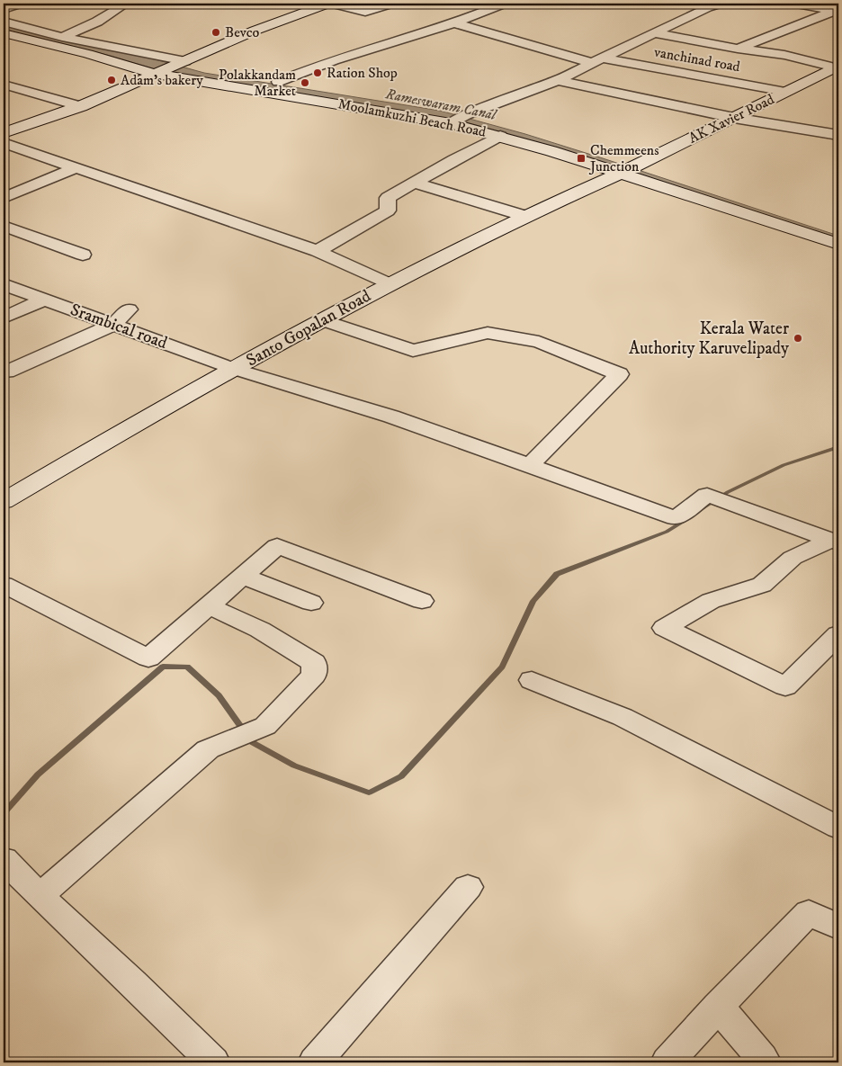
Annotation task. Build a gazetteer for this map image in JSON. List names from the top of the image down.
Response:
{
  "streets": {
    "street": [
      "vanchinad road",
      "Moolamkuzhi Beach Road",
      "AK Xavier Road",
      "Srambical road",
      "Santo Gopalan Road"
    ]
  },
  "crossings": [
    ["vanchinad road", "AK Xavier Road"],
    ["Moolamkuzhi Beach Road", "AK Xavier Road"],
    ["Moolamkuzhi Beach Road", "Santo Gopalan Road"],
    ["AK Xavier Road", "Santo Gopalan Road"],
    ["Srambical road", "Santo Gopalan Road"]
  ],
  "water": ["Rameswaram Canal"],
  "places": {
    "other": [
      "Bevco",
      "Ration Shop",
      "Adam's bakery",
      "Polakkandam Market",
      "Kerala Water Authority Karuvelipady"
    ],
    "transit": ["Chemmeens Junction"]
  }
}
